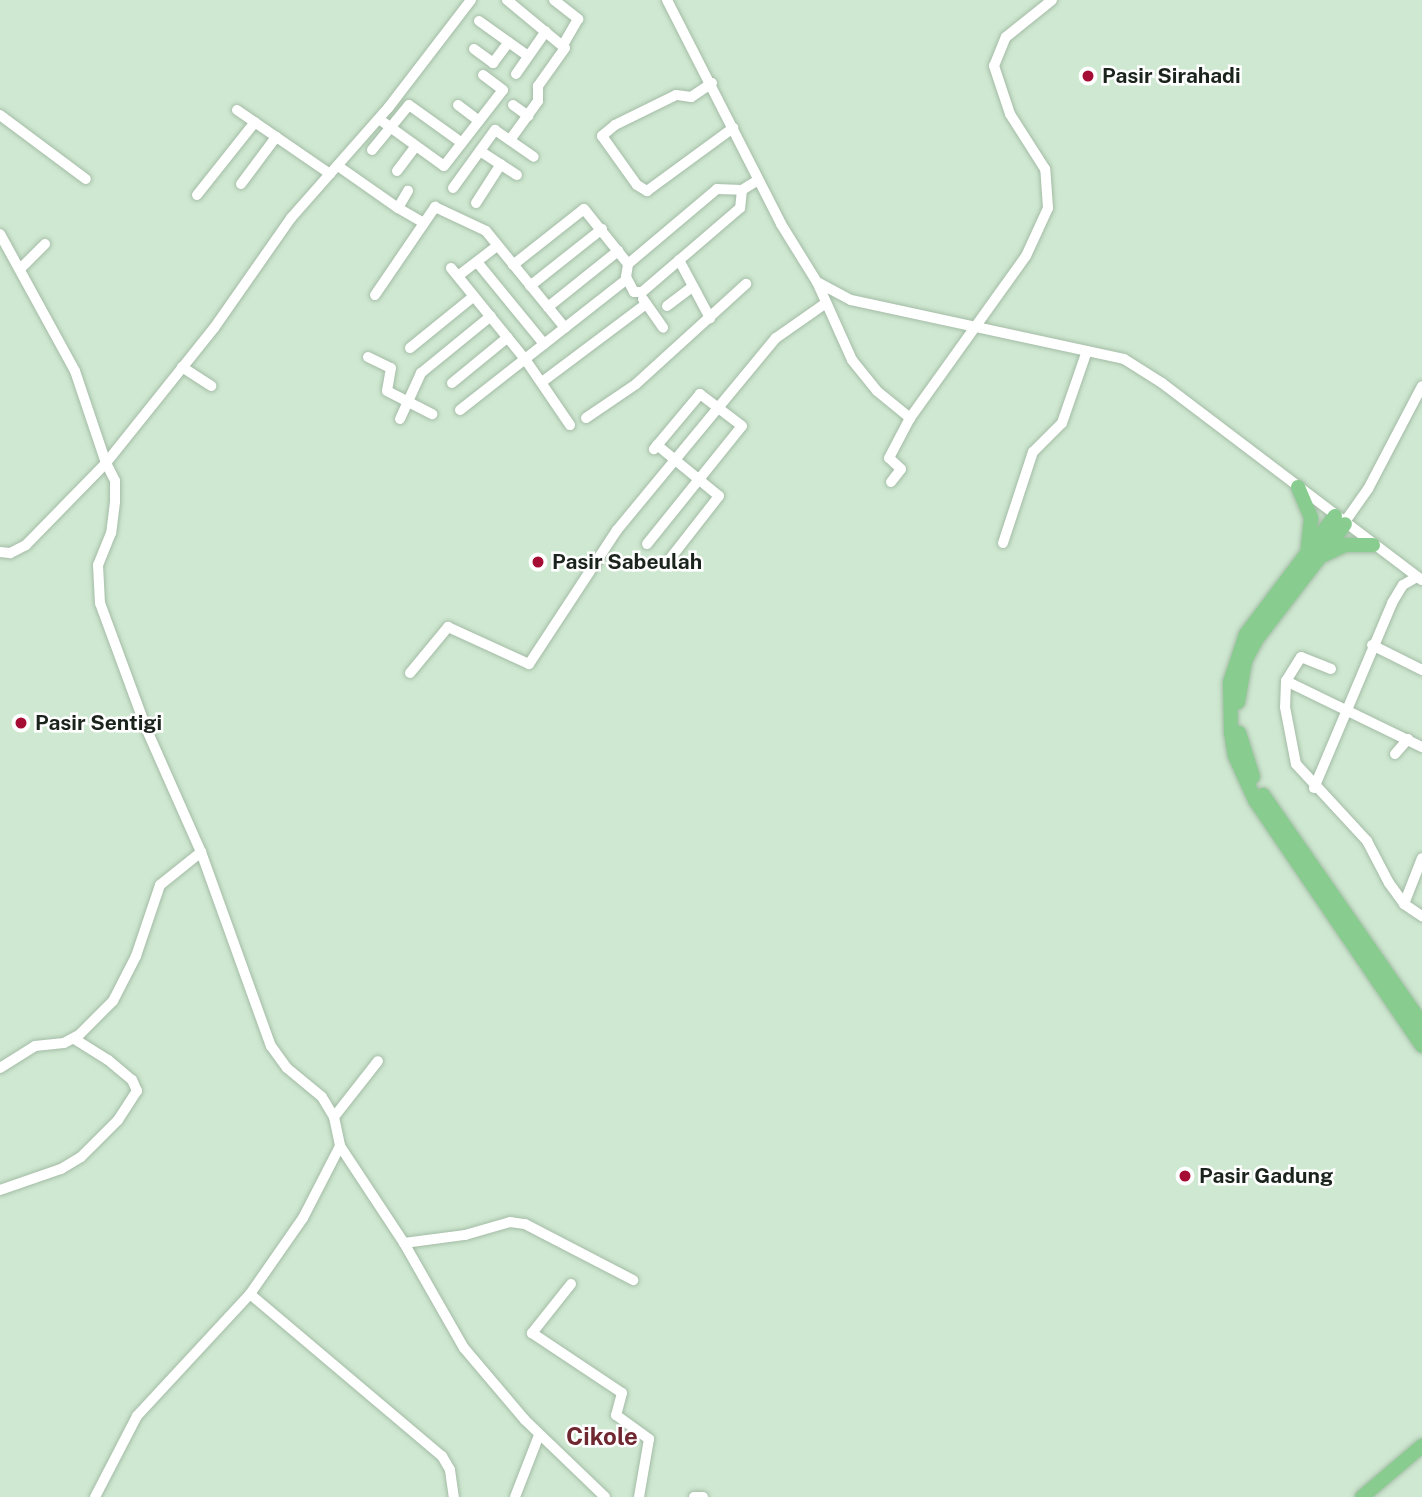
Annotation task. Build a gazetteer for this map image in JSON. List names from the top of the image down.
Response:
{
  "districts": ["Cikole"],
  "places": [
    "Pasir Sirahadi",
    "Pasir Sabeulah",
    "Pasir Sentigi",
    "Pasir Gadung"
  ]
}
